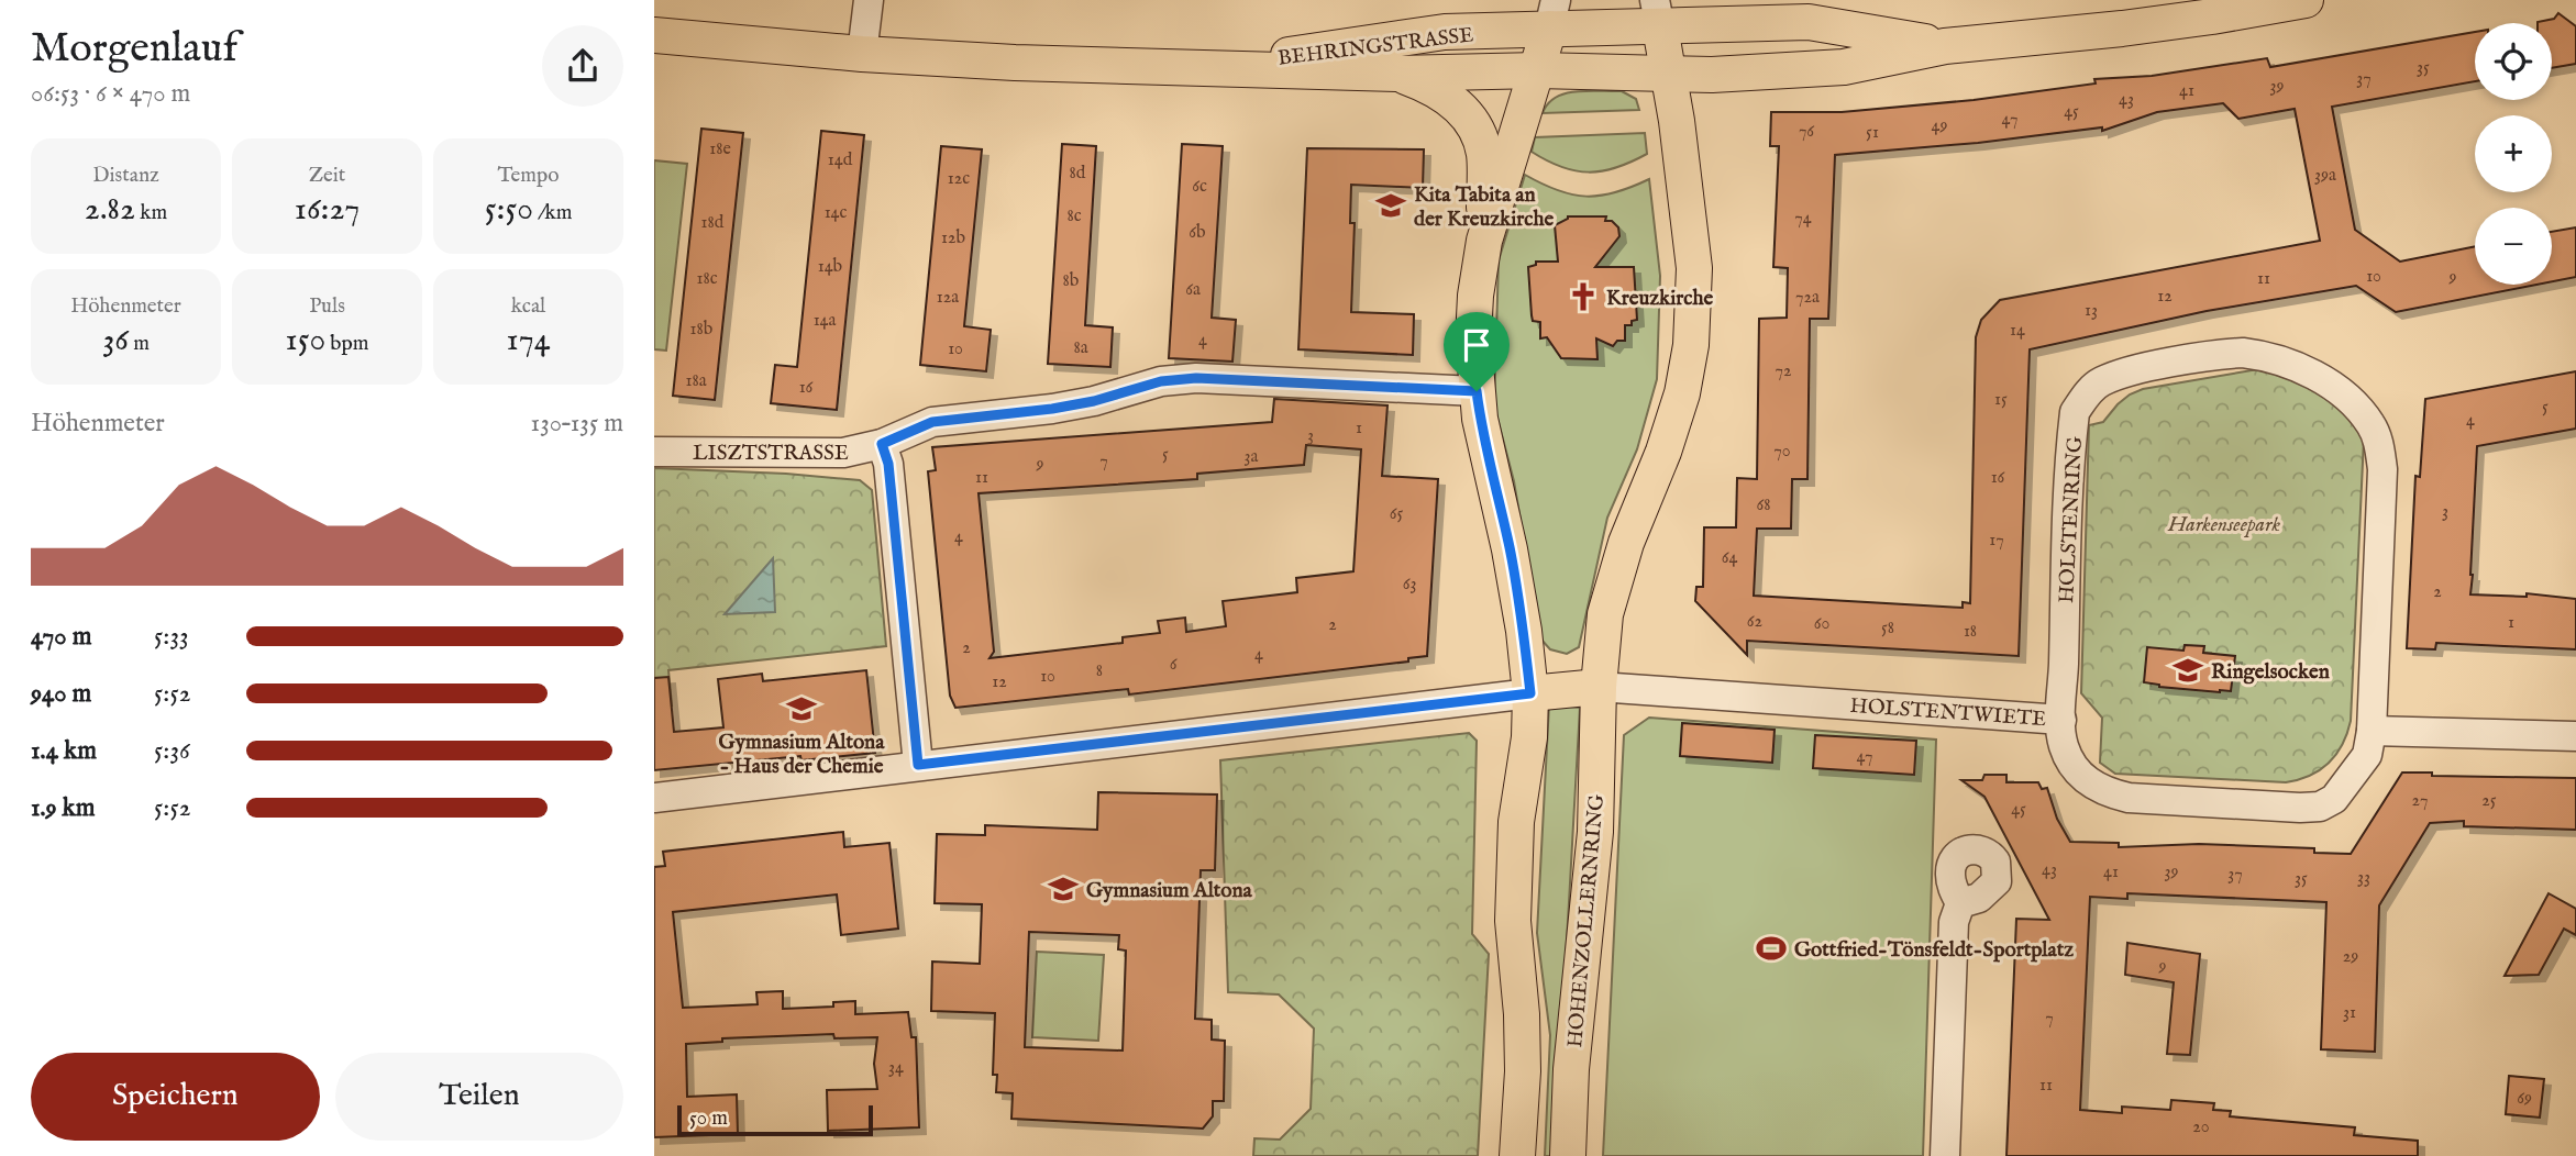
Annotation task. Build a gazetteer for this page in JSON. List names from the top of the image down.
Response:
{
  "streets": {
    "main road": ["BEHRINGSTRASSE", "HOHENZOLLERNRING"],
    "street": ["LISZTSTRASSE", "HOLSTENRING", "HOLSTENTWIETE"]
  },
  "crossings": [
    ["BEHRINGSTRASSE", "HOHENZOLLERNRING"],
    ["HOLSTENRING", "HOLSTENTWIETE"],
    ["HOLSTENTWIETE", "HOHENZOLLERNRING"]
  ],
  "parks": ["Harkenseepark"],
  "places": {
    "school or university": [
      "Kita Tabita an der Kreuzkirche",
      "Ringelsocken",
      "Gymnasium Altona - Haus der Chemie",
      "Gymnasium Altona"
    ],
    "church": ["Kreuzkirche"],
    "sports": ["Gottfried-Tönsfeldt-Sportplatz"]
  },
  "house_numbers": [
    "35",
    "37",
    "39",
    "41",
    "43",
    "45",
    "47",
    "49",
    "76",
    "51",
    "18e",
    "14d",
    "8d",
    "39a",
    "12c",
    "6c",
    "14c",
    "8c",
    "74",
    "18d",
    "6b",
    "12b",
    "14b",
    "10",
    "9",
    "18c",
    "11",
    "8b",
    "6a",
    "12",
    "12a",
    "72a",
    "13",
    "14a",
    "18b",
    "14",
    "4",
    "8a",
    "10",
    "72",
    "18a",
    "16",
    "15",
    "5",
    "4",
    "1",
    "3",
    "70",
    "5",
    "3a",
    "7",
    "9",
    "11",
    "16",
    "68",
    "3",
    "65",
    "4",
    "17",
    "64",
    "63",
    "2",
    "62",
    "1",
    "60",
    "2",
    "58",
    "18",
    "2",
    "4",
    "6",
    "8",
    "10",
    "12",
    "47",
    "27",
    "25",
    "45",
    "43",
    "41",
    "39",
    "37",
    "33",
    "35",
    "29",
    "9",
    "31",
    "7",
    "34",
    "11",
    "69",
    "20"
  ],
  "scale_bar": "50 m",
  "page": {
    "heading": ["Morgenlauf", "06:53 · 6 × 470 m"],
    "map_buttons": ["+", "−"],
    "stats": [
      ["Distanz", "2.82 km"],
      ["Zeit", "16:27"],
      ["Tempo", "5:50 /km"],
      ["Höhenmeter", "36 m"],
      ["Puls", "150 bpm"],
      ["kcal", "174"]
    ],
    "chart": ["Höhenmeter", "130–135 m"],
    "list": [
      {
        "name": "470 m",
        "note": "5:33"
      },
      {
        "name": "940 m",
        "note": "5:52"
      },
      {
        "name": "1.4 km",
        "note": "5:36"
      },
      {
        "name": "1.9 km",
        "note": "5:52"
      }
    ],
    "buttons": ["Speichern", "Teilen"],
    "scale": "50 m"
  }
}
